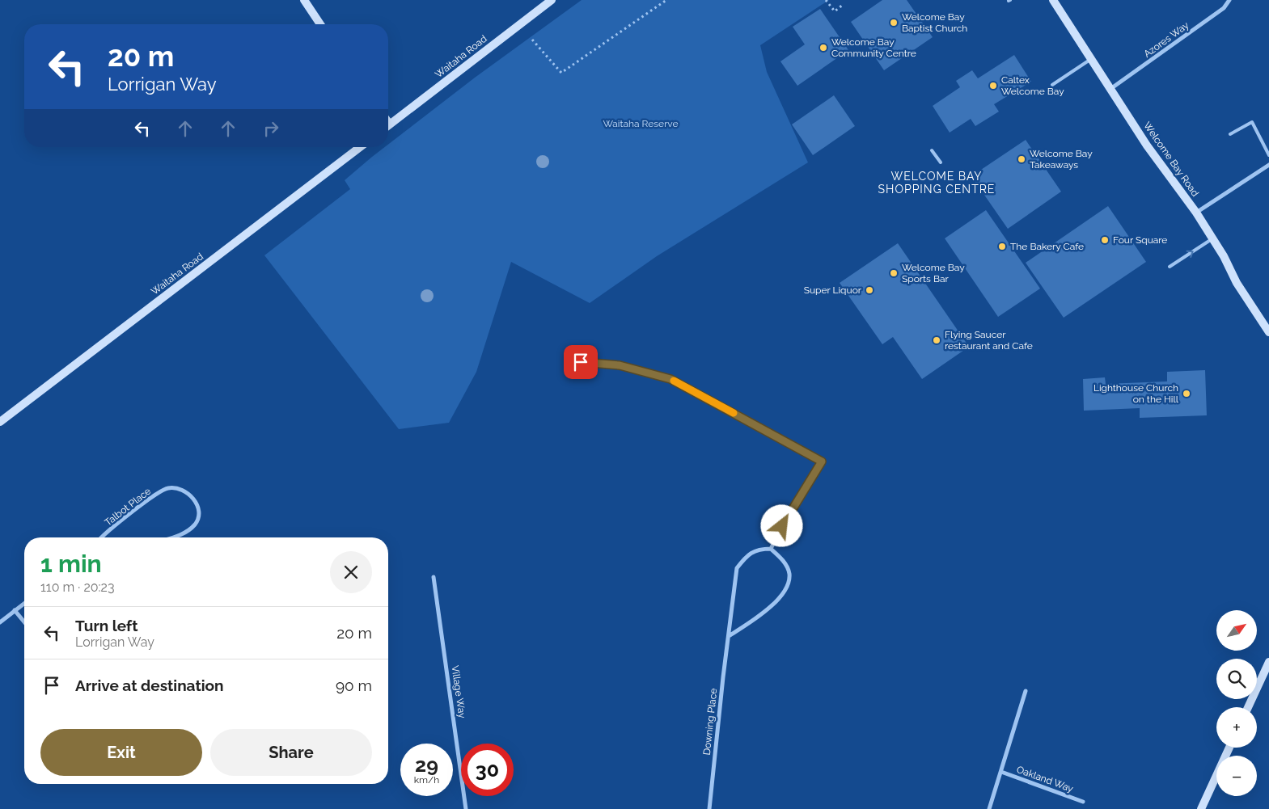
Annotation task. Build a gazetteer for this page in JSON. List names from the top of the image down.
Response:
{
  "streets": {
    "street": [
      "Azores Way",
      "Waitaha Road",
      "Welcome Bay Road",
      "Talbot Place",
      "Village Way",
      "Downing Place",
      "Oakland Way"
    ]
  },
  "crossings": [
    ["Azores Way", "Welcome Bay Road"]
  ],
  "districts": ["WELCOME BAY SHOPPING CENTRE"],
  "parks": ["Waitaha Reserve"],
  "places": [
    "Welcome Bay Baptist Church",
    "Welcome Bay Community Centre",
    "Caltex Welcome Bay",
    "Welcome Bay Takeaways",
    "Four Square",
    "The Bakery Cafe",
    "Welcome Bay Sports Bar",
    "Super Liquor",
    "Flying Saucer restaurant and Cafe",
    "Lighthouse Church on the Hill"
  ],
  "north": "top right",
  "page": {
    "turn": ["20 m", "Lorrigan Way"],
    "heading": ["1 min", "110 m · 20:23"],
    "list": [
      {
        "name": "Turn left",
        "note": "Lorrigan Way",
        "value": "20 m"
      },
      {
        "name": "Arrive at destination",
        "value": "90 m"
      }
    ],
    "map_buttons": ["+", "−"],
    "buttons": ["Exit", "Share"],
    "speed": "29 km/h",
    "limit": "30"
  }
}
